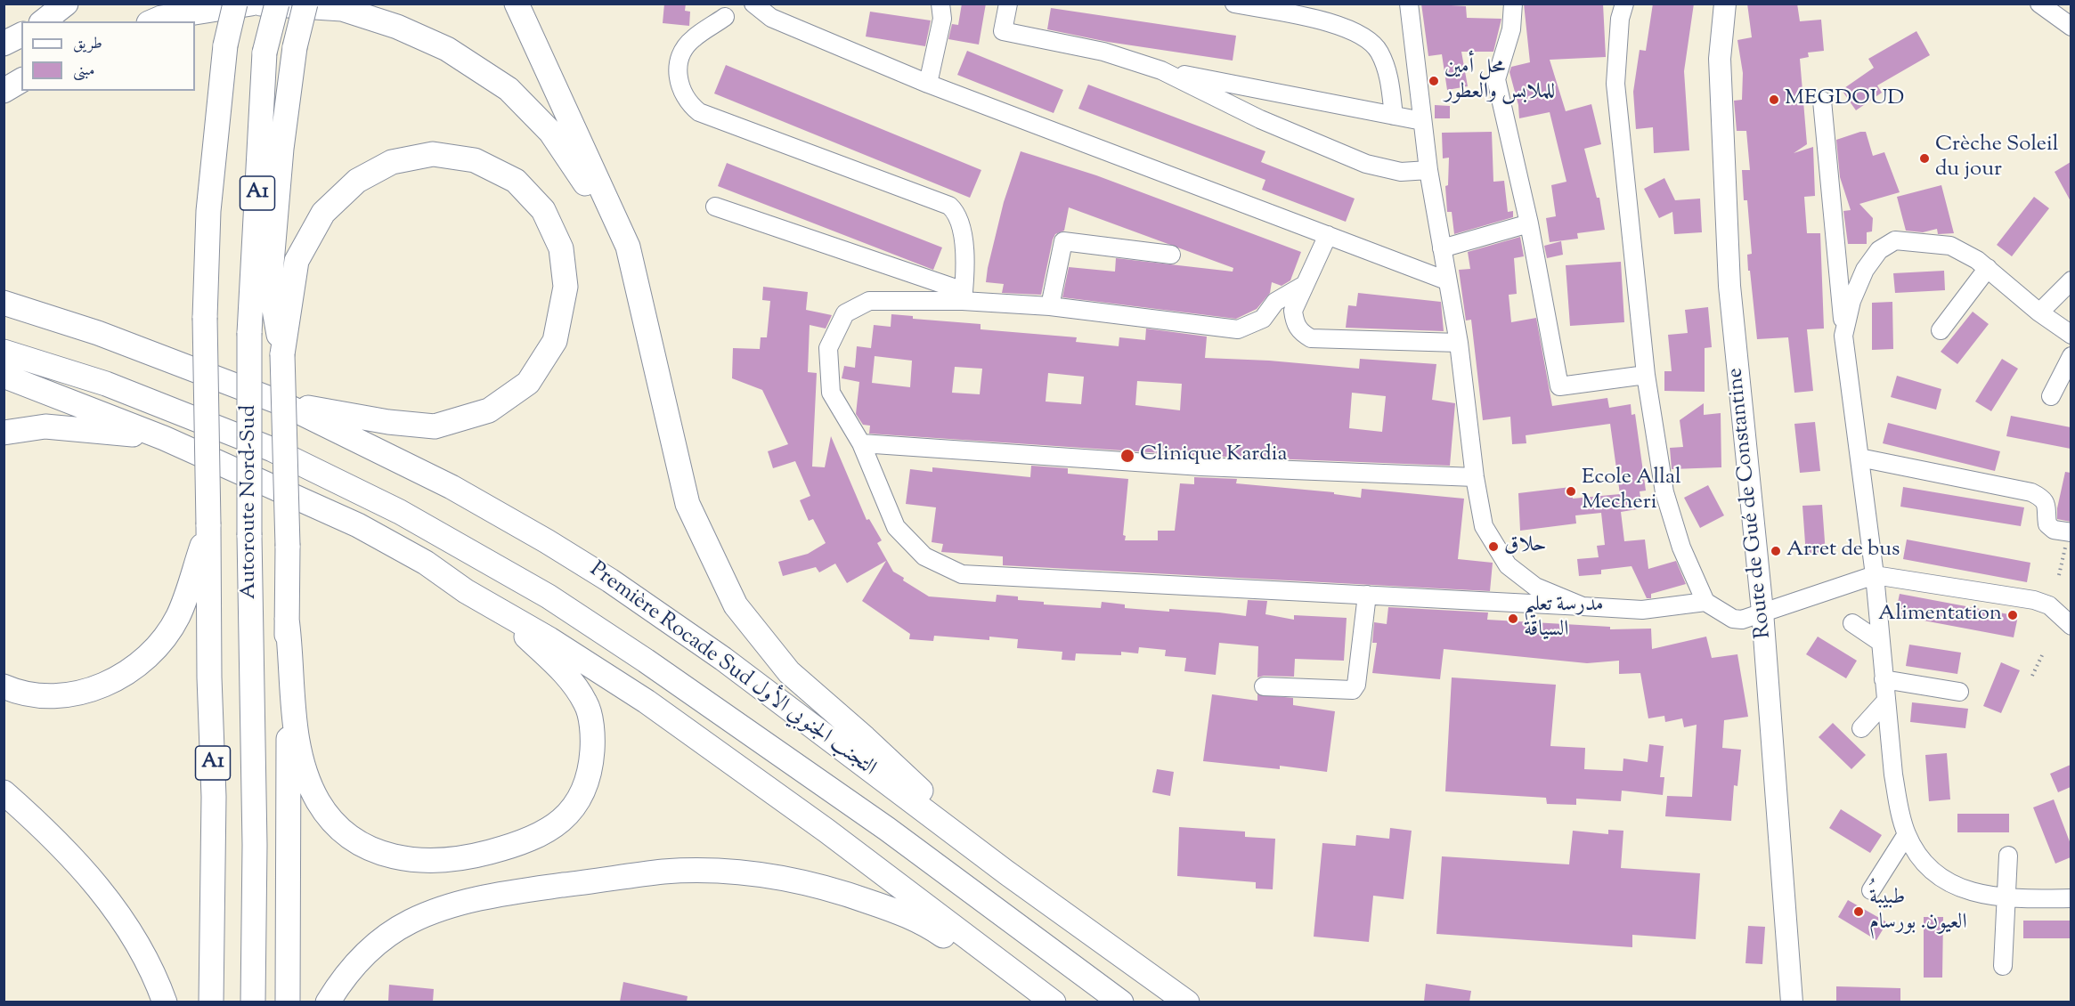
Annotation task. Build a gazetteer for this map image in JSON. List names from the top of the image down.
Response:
{
  "streets": {
    "highway": ["A1", "Autoroute Nord-Sud", "Première Rocade Sud التجنب الجنوبي الأول"],
    "main road": ["Route de Gué de Constantine"]
  },
  "places": [
    "محل أمين للملابس والعطور",
    "MEGDOUD",
    "Crèche Soleil du jour",
    "Clinique Kardia",
    "Ecole Allal Mecheri",
    "حلاق",
    "Arret de bus",
    "Alimentation",
    "مدرسة تعليم السياقة",
    "طبيبةُ العيون. بورسام"
  ],
  "legend": ["طريق", "مبنى"]
}
